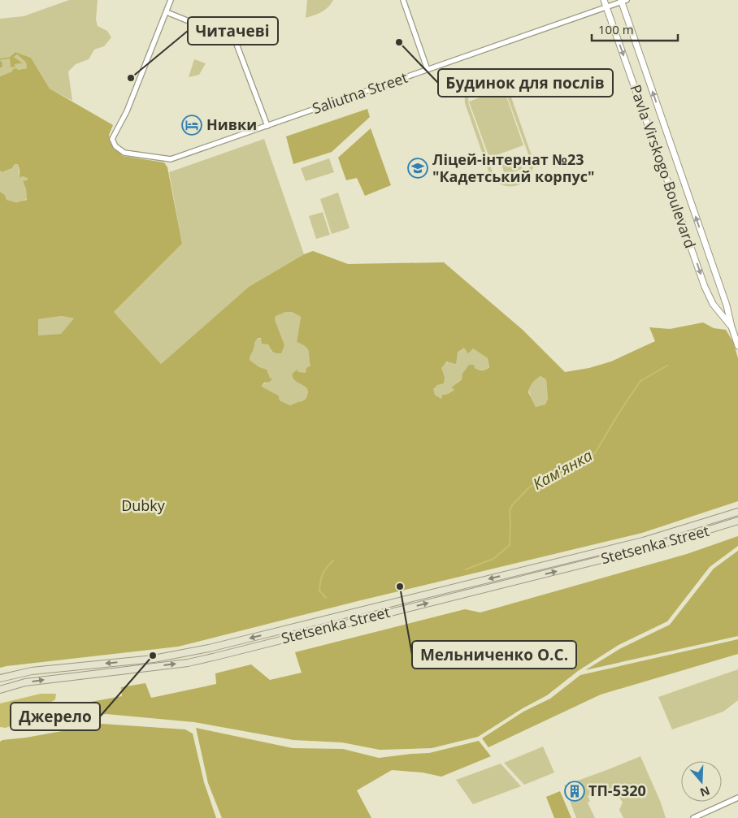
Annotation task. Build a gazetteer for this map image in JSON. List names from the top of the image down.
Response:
{
  "streets": {
    "main road": ["Stetsenka Street"],
    "street": ["Saliutna Street", "Pavla Virskogo Boulevard"]
  },
  "crossings": [
    ["Saliutna Street", "Pavla Virskogo Boulevard"]
  ],
  "water": ["Кам'янка"],
  "parks": ["Dubky"],
  "places": {
    "other": [
      "Будинок для послів",
      "Читачеві",
      "Мельниченко О.С.",
      "Джерело"
    ],
    "hotel": ["Нивки"],
    "school or university": ["Ліцей-інтернат №23 \"Кадетський корпус\""],
    "building": ["ТП-5320"]
  },
  "scale_bar": "100 m",
  "north": "bottom"
}
